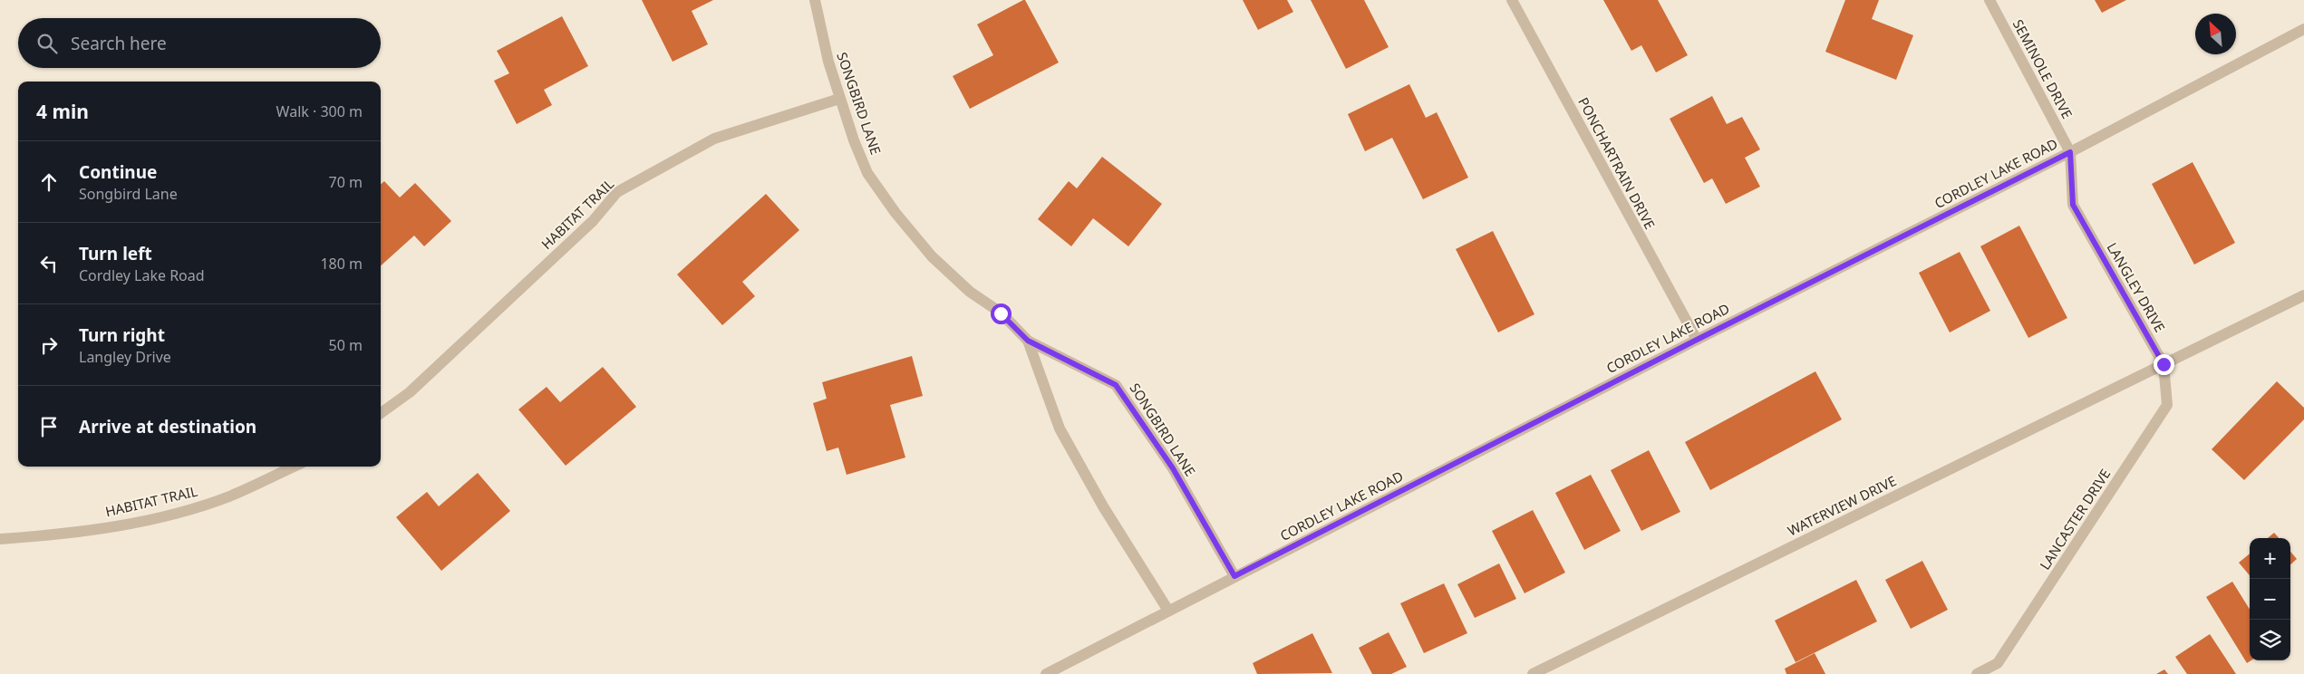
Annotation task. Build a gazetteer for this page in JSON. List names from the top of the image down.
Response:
{
  "streets": {
    "street": [
      "SEMINOLE DRIVE",
      "SONGBIRD LANE",
      "PONCHARTRAIN DRIVE",
      "CORDLEY LAKE ROAD",
      "HABITAT TRAIL",
      "LANGLEY DRIVE",
      "WATERVIEW DRIVE",
      "LANCASTER DRIVE"
    ]
  },
  "crossings": [
    ["SEMINOLE DRIVE", "CORDLEY LAKE ROAD"],
    ["SEMINOLE DRIVE", "LANGLEY DRIVE"],
    ["SONGBIRD LANE", "CORDLEY LAKE ROAD"],
    ["SONGBIRD LANE", "HABITAT TRAIL"],
    ["PONCHARTRAIN DRIVE", "CORDLEY LAKE ROAD"],
    ["CORDLEY LAKE ROAD", "LANGLEY DRIVE"],
    ["LANGLEY DRIVE", "WATERVIEW DRIVE"],
    ["LANGLEY DRIVE", "LANCASTER DRIVE"],
    ["WATERVIEW DRIVE", "LANCASTER DRIVE"]
  ],
  "north": "top left",
  "page": {
    "search": "Search here",
    "heading": ["4 min", "Walk · 300 m"],
    "list": [
      ["Continue", "Songbird Lane", "70 m"],
      ["Turn left", "Cordley Lake Road", "180 m"],
      ["Turn right", "Langley Drive", "50 m"],
      "Arrive at destination"
    ],
    "map_buttons": ["+", "−"]
  }
}
